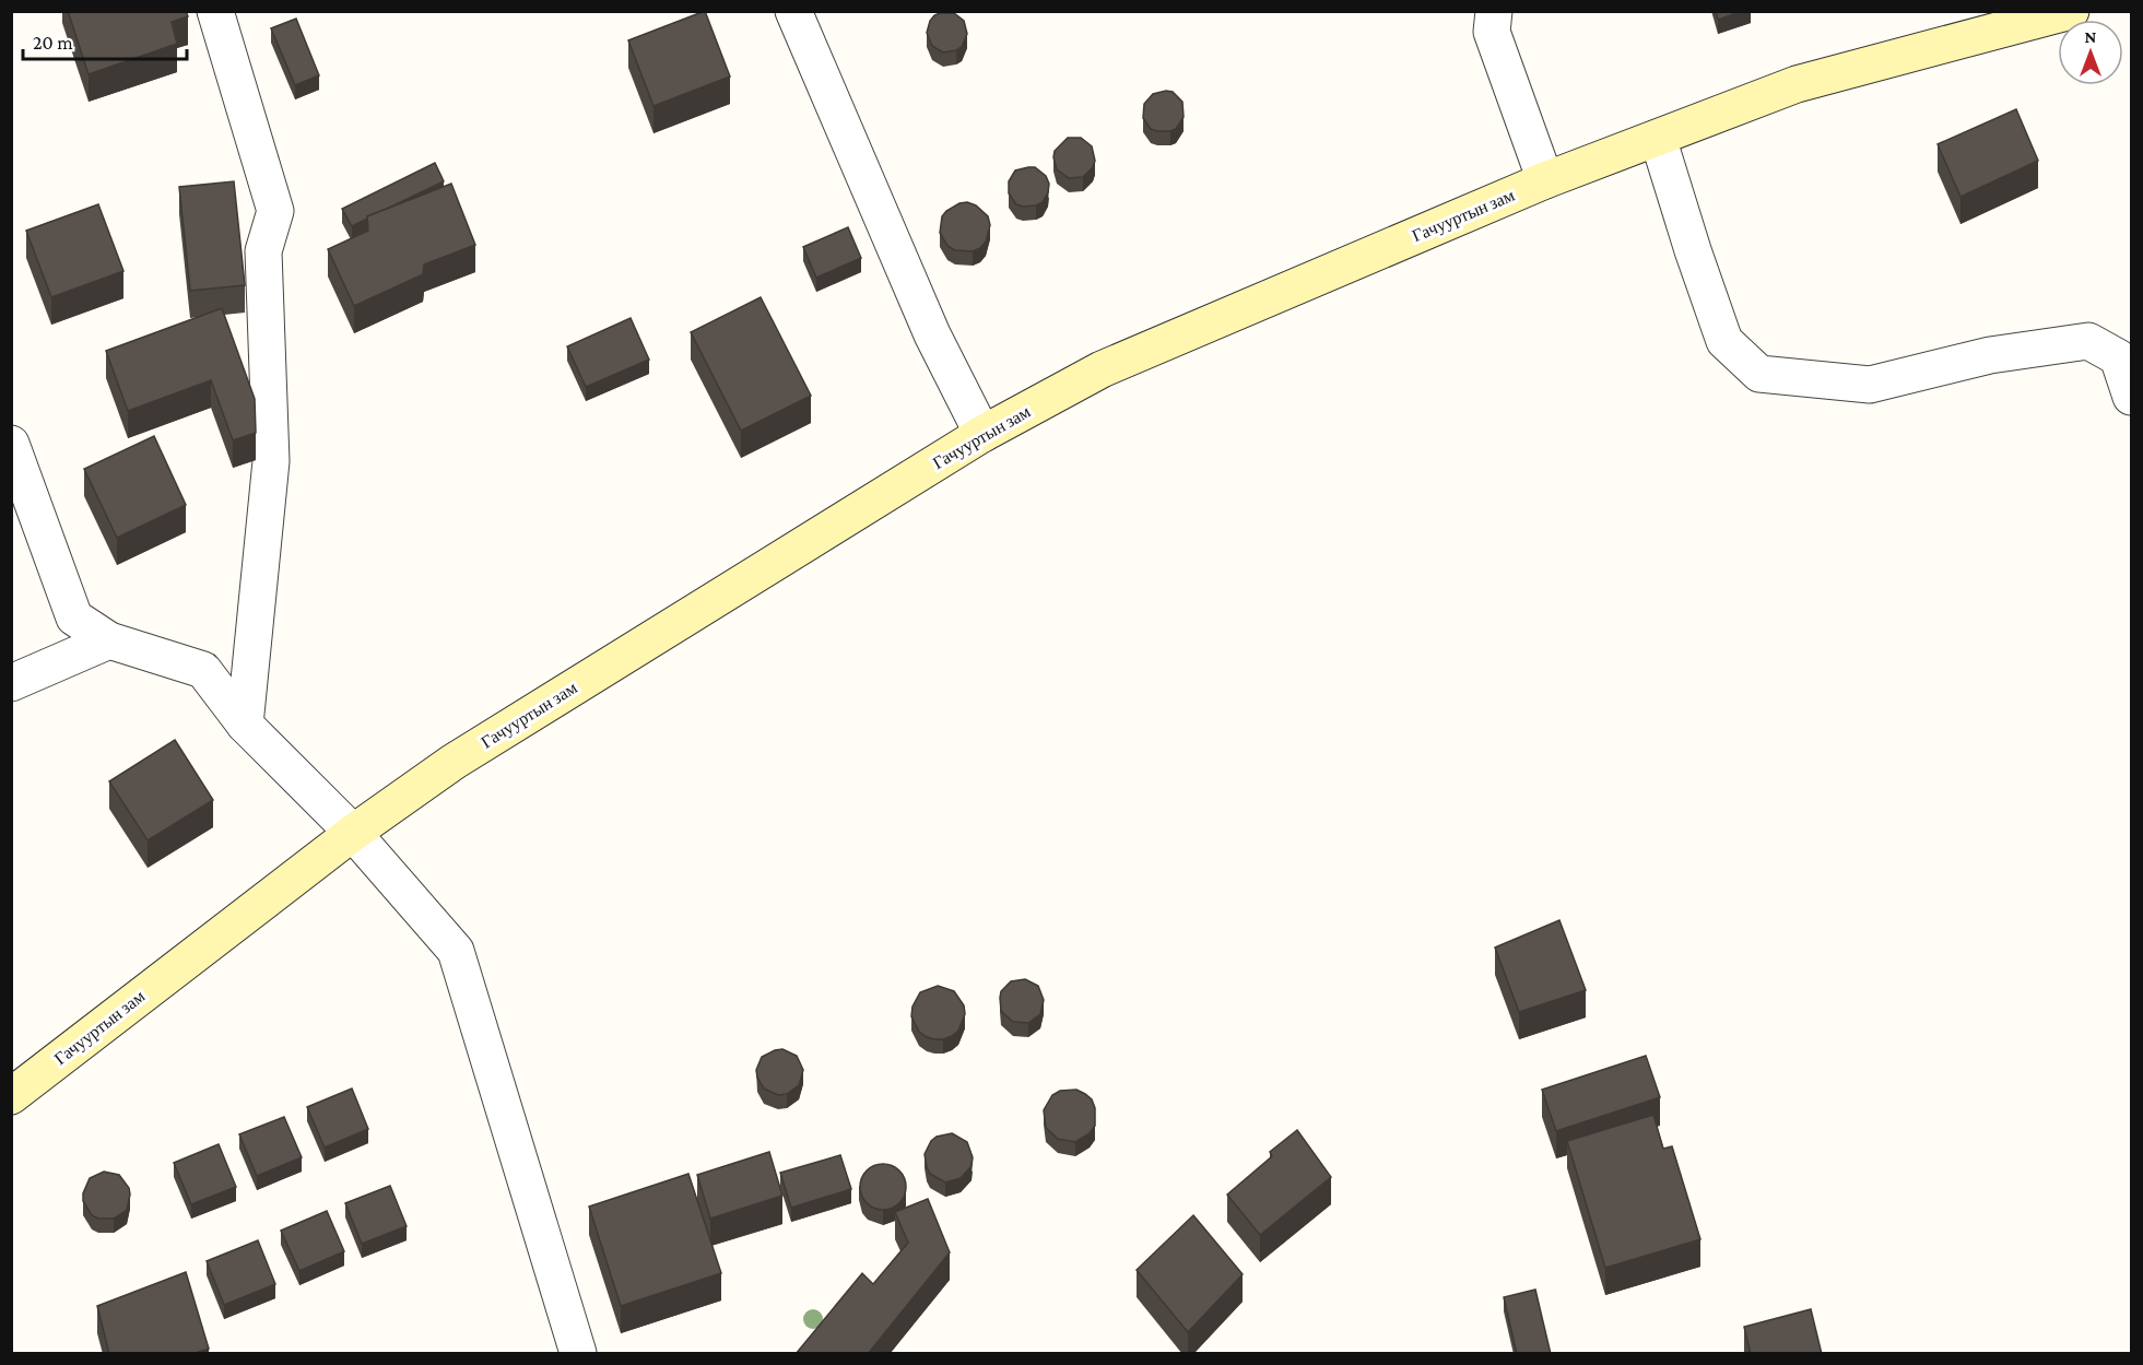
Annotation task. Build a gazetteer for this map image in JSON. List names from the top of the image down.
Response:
{
  "streets": {
    "main road": ["Гачууртын зам"]
  },
  "scale_bar": "20 m",
  "north": "top"
}
